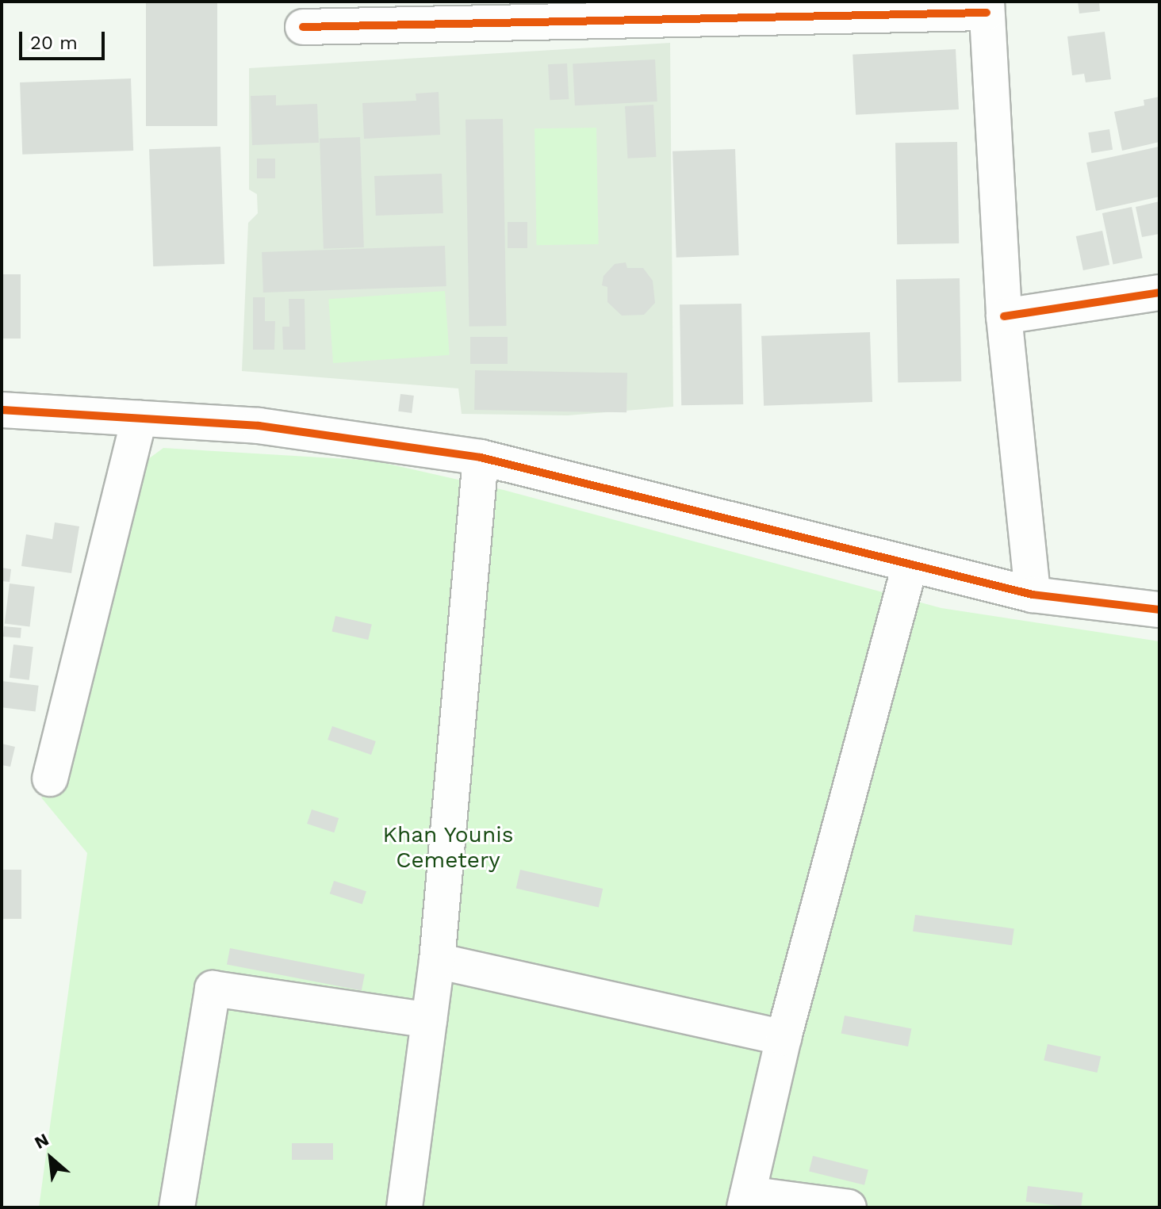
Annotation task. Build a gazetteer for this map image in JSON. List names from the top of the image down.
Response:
{
  "parks": ["Khan Younis Cemetery"],
  "scale_bar": "20 m",
  "north": "top left"
}
